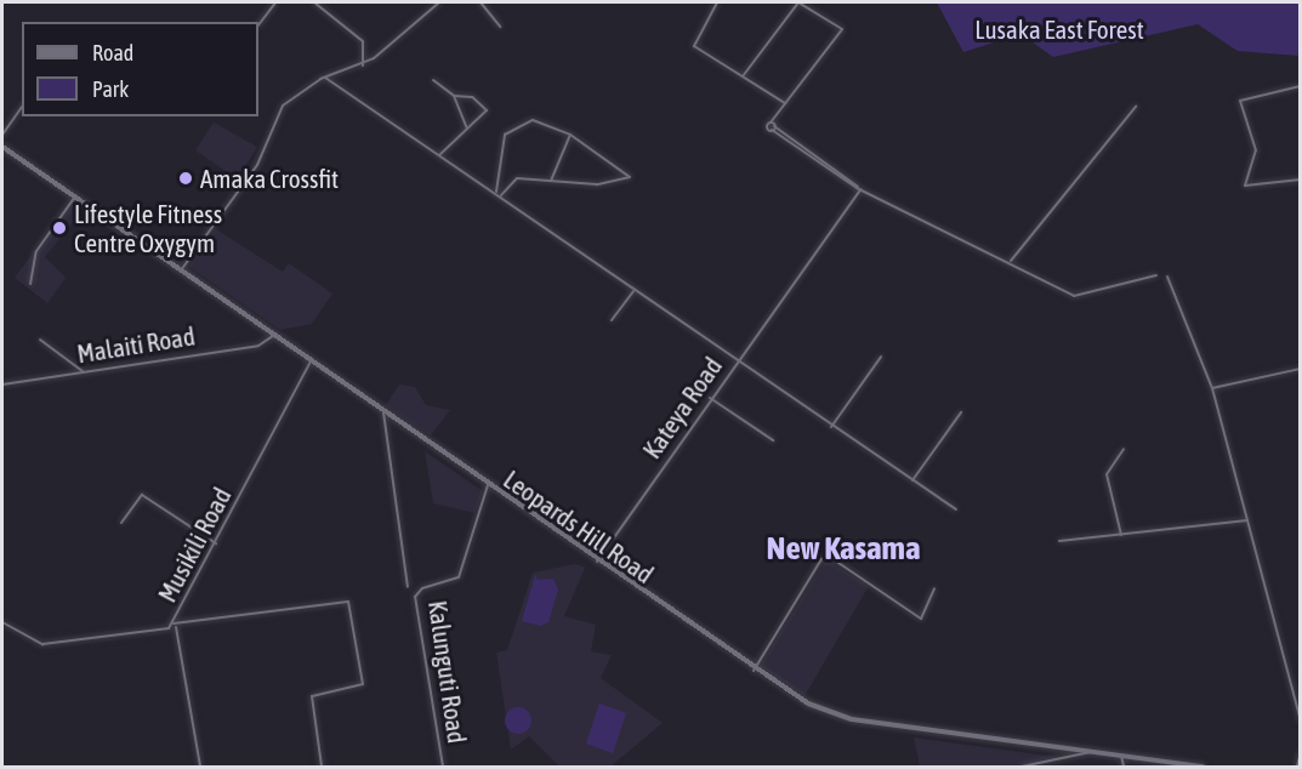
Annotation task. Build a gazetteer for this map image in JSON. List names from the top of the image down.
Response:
{
  "streets": {
    "main road": ["Leopards Hill Road"],
    "street": [
      "Malaiti Road",
      "Kateya Road",
      "Musikili Road",
      "Kalunguti Road"
    ]
  },
  "crossings": [
    ["Malaiti Road", "Leopards Hill Road"],
    ["Kateya Road", "Leopards Hill Road"],
    ["Leopards Hill Road", "Musikili Road"],
    ["Leopards Hill Road", "Kalunguti Road"]
  ],
  "districts": ["New Kasama"],
  "parks": ["Lusaka East Forest"],
  "places": ["Amaka Crossfit", "Lifestyle Fitness Centre Oxygym"],
  "legend": ["Road", "Park"]
}
